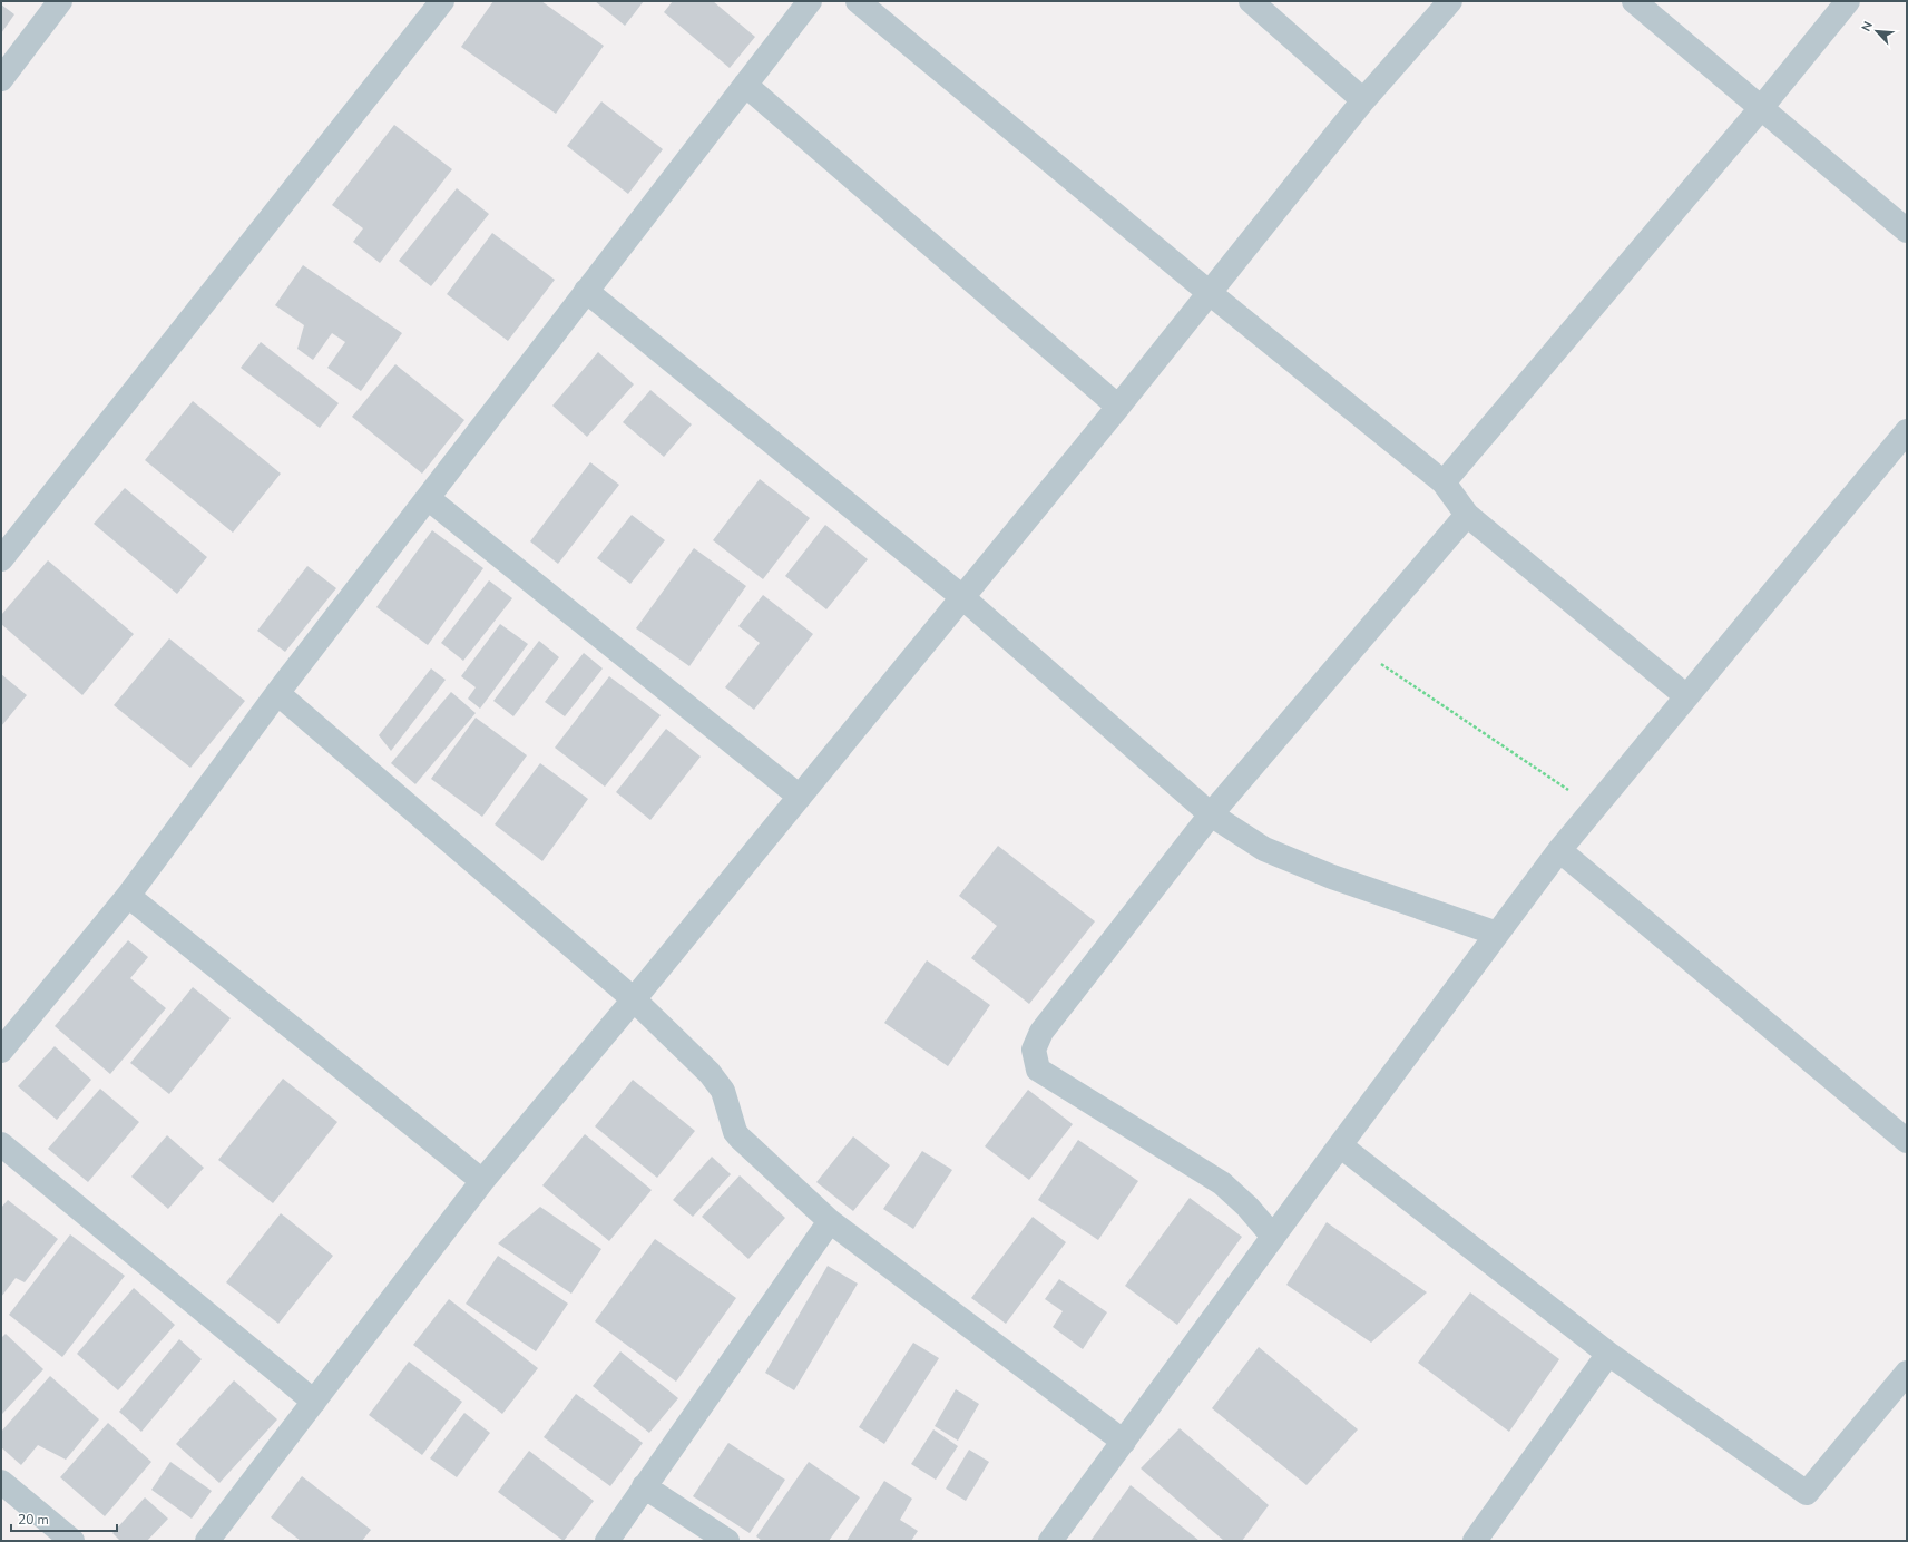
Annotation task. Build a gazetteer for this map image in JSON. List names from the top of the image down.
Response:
{
  "scale_bar": "20 m",
  "north": "top left"
}
